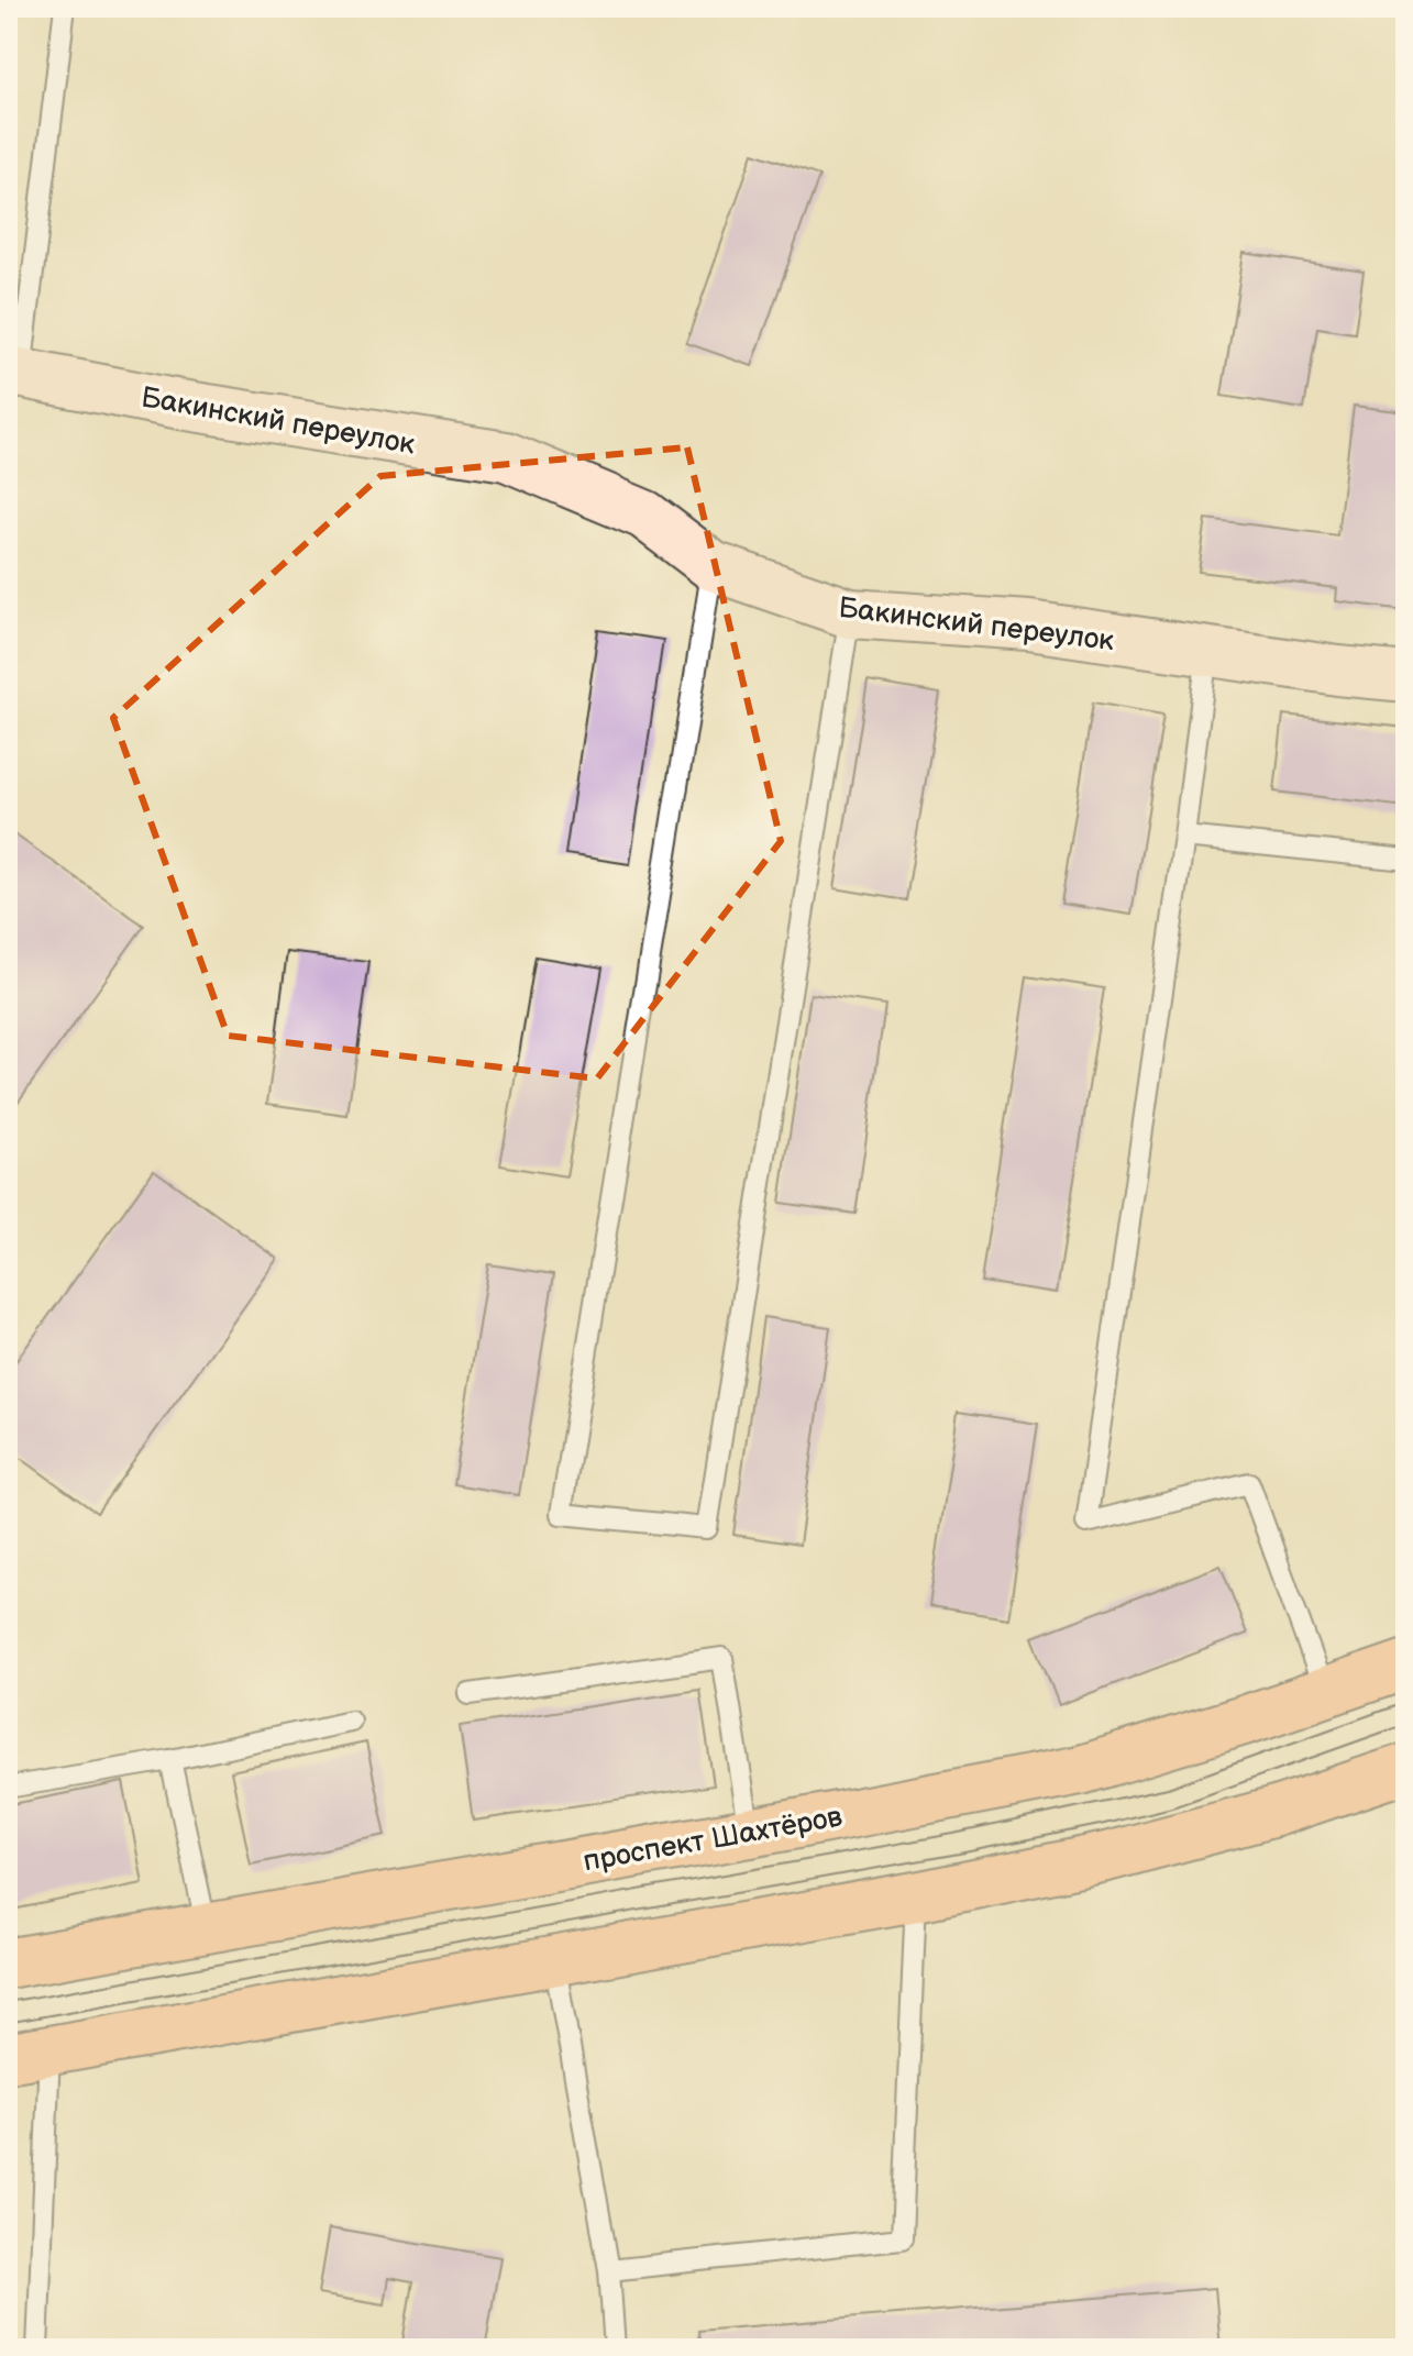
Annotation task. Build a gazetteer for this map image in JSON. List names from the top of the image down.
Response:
{
  "streets": {
    "main road": ["проспект Шахтёров"],
    "street": ["Бакинский переулок"]
  }
}
